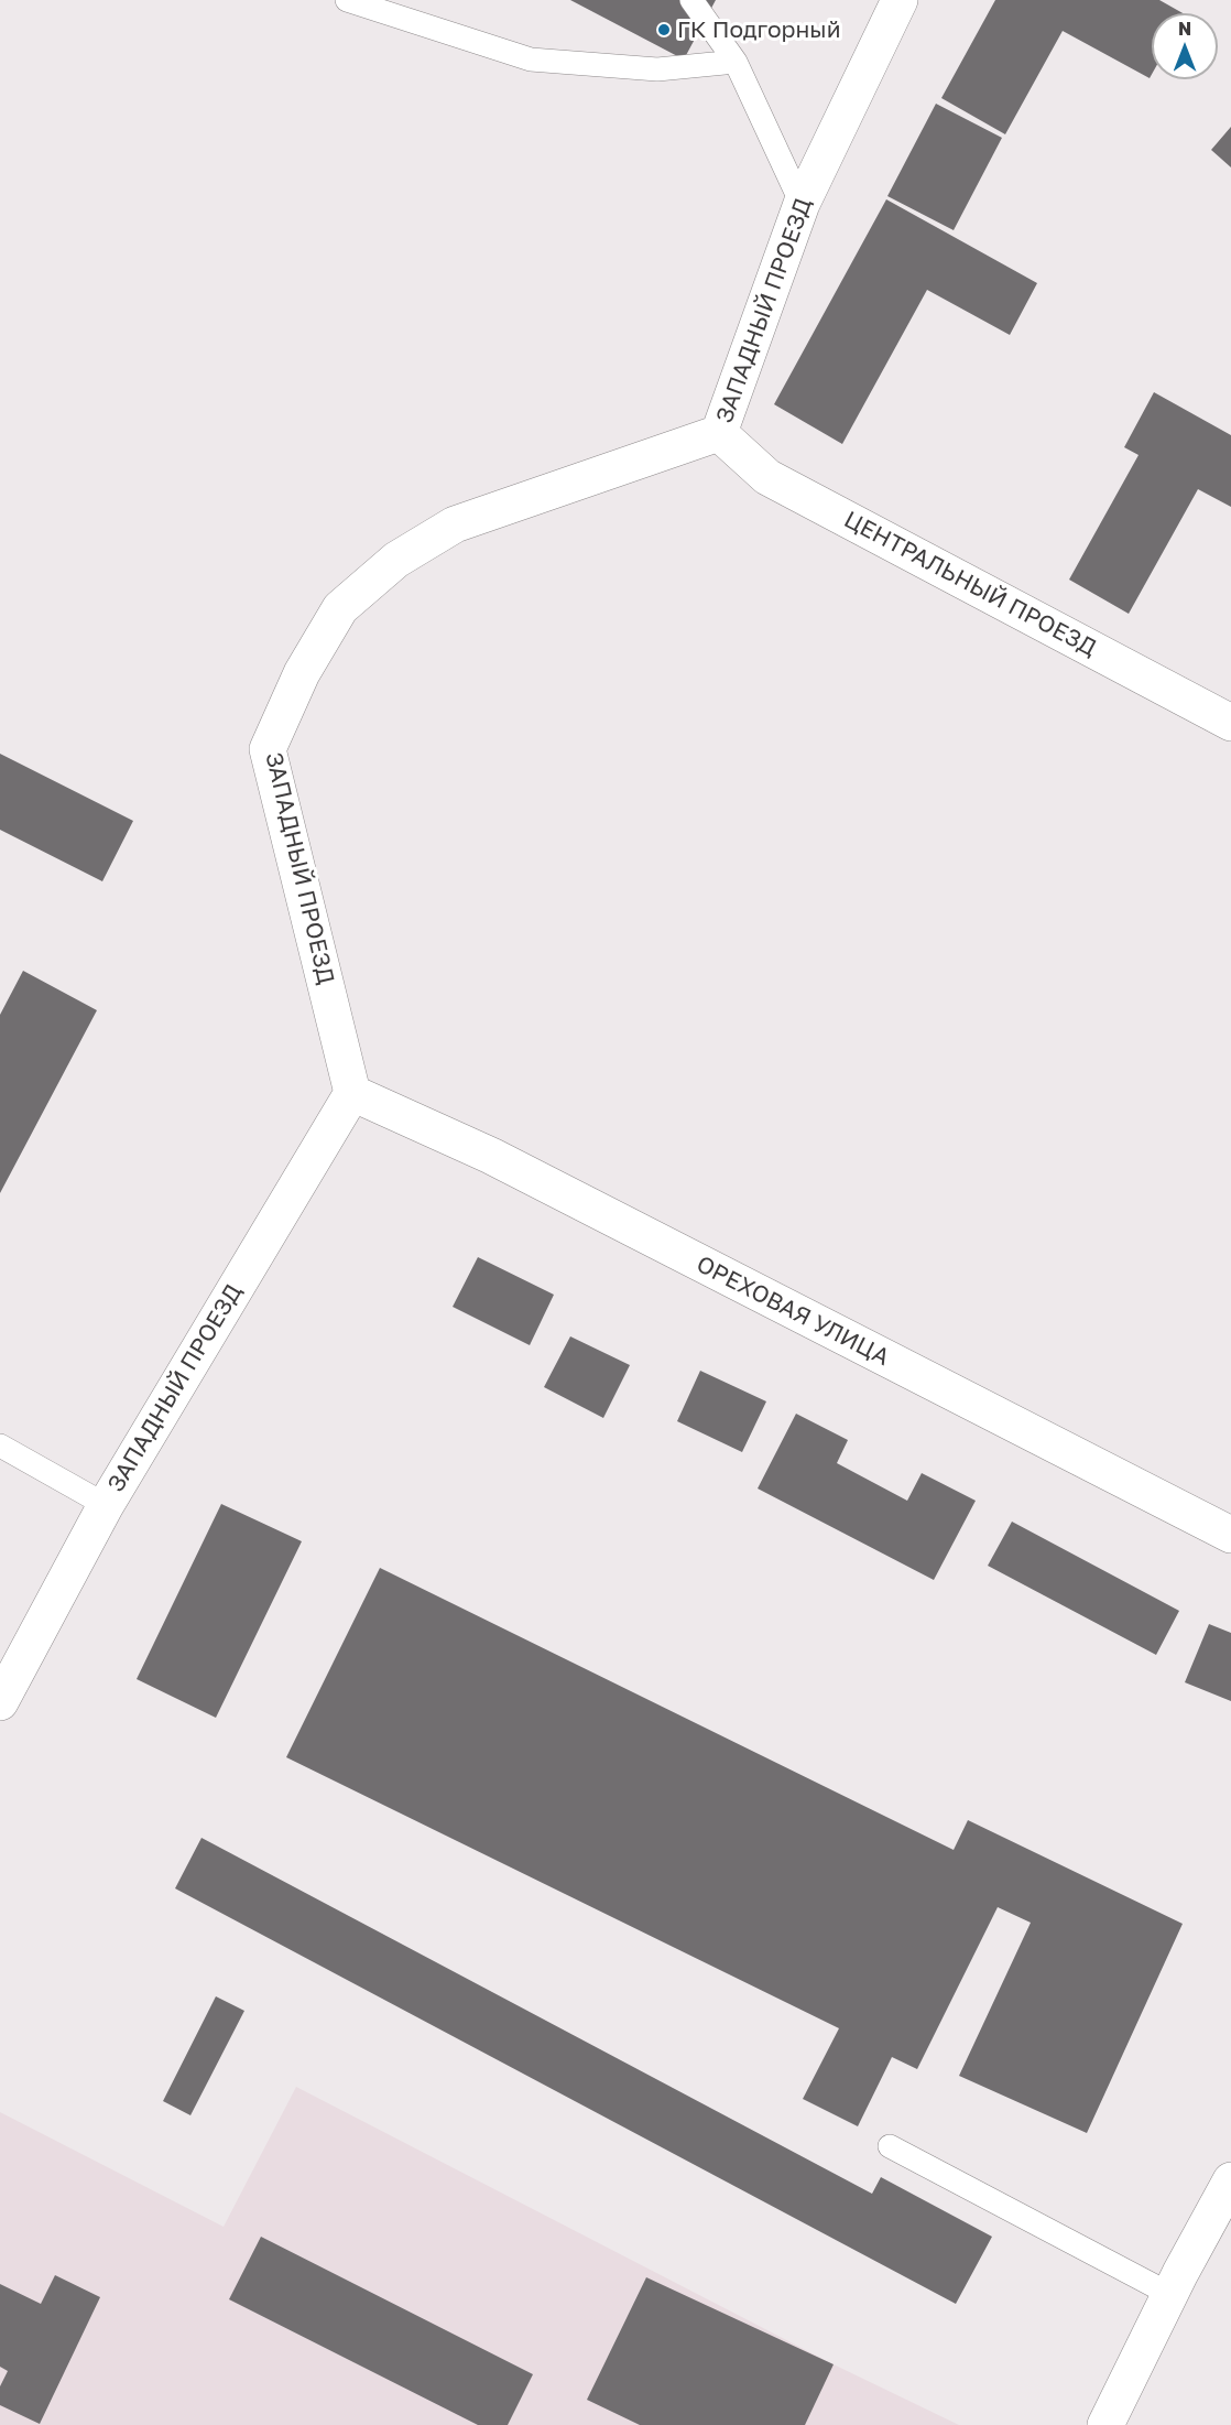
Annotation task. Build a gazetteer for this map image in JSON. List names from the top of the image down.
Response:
{
  "streets": {
    "street": ["ЗАПАДНЫЙ ПРОЕЗД", "ЦЕНТРАЛЬНЫЙ ПРОЕЗД", "ОРЕХОВАЯ УЛИЦА"]
  },
  "crossings": [
    ["ЗАПАДНЫЙ ПРОЕЗД", "ЦЕНТРАЛЬНЫЙ ПРОЕЗД"],
    ["ЗАПАДНЫЙ ПРОЕЗД", "ОРЕХОВАЯ УЛИЦА"]
  ],
  "places": ["ГК Подгорный"],
  "north": "top"
}
